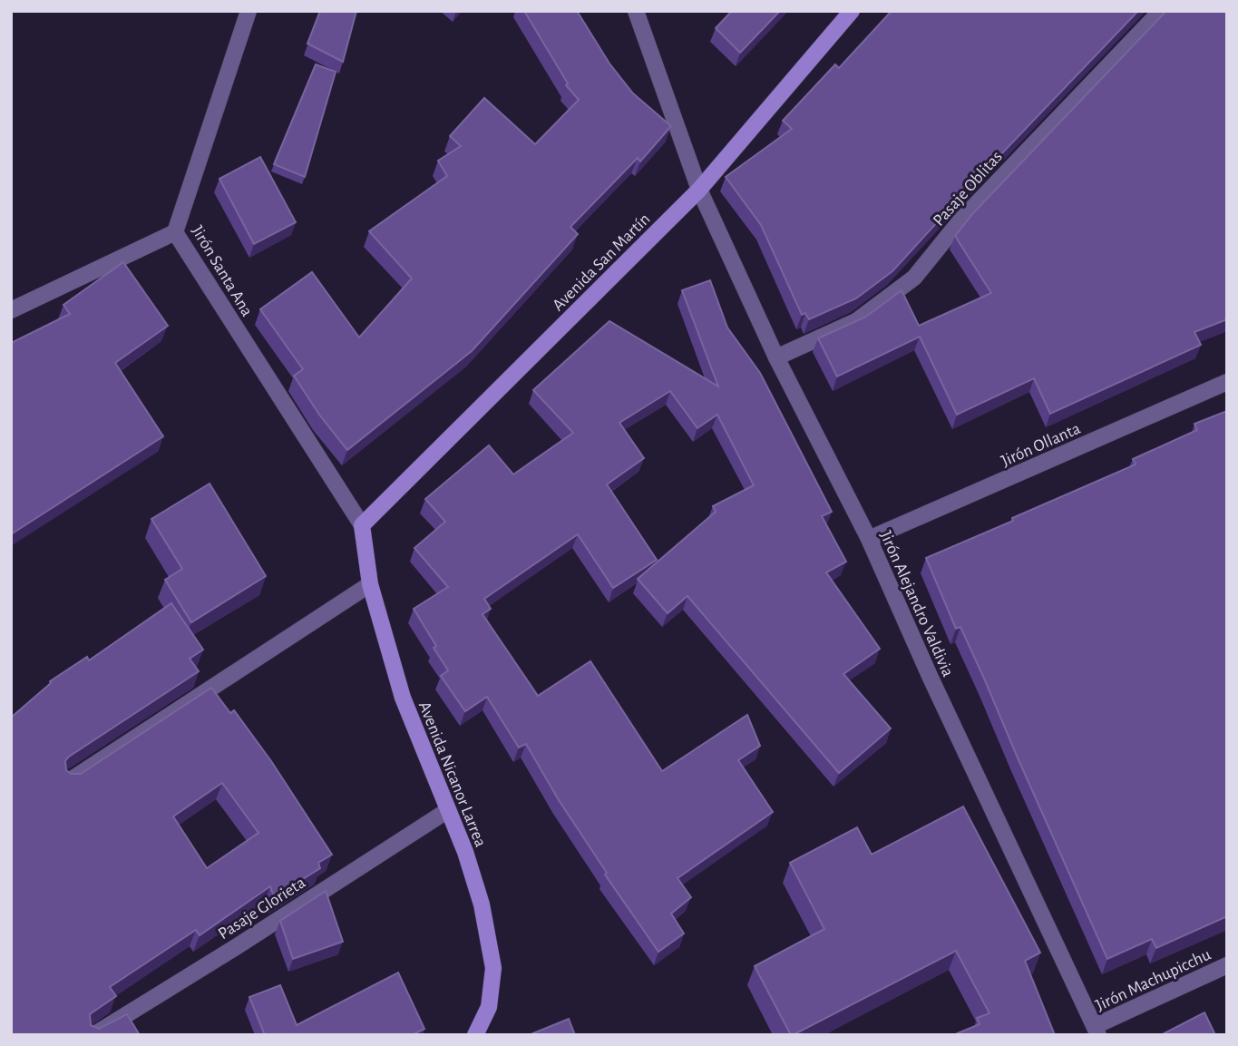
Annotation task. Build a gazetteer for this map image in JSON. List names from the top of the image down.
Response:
{
  "streets": {
    "main road": ["Avenida San Martín", "Avenida Nicanor Larrea"],
    "street": [
      "Pasaje Oblitas",
      "Jirón Santa Ana",
      "Jirón Ollanta",
      "Jirón Alejandro Valdivia",
      "Pasaje Glorieta",
      "Jirón Machupicchu"
    ]
  },
  "crossings": [
    ["Pasaje Oblitas", "Jirón Alejandro Valdivia"],
    ["Avenida San Martín", "Jirón Santa Ana"],
    ["Avenida San Martín", "Jirón Alejandro Valdivia"],
    ["Avenida San Martín", "Avenida Nicanor Larrea"],
    ["Jirón Santa Ana", "Avenida Nicanor Larrea"],
    ["Jirón Ollanta", "Jirón Alejandro Valdivia"],
    ["Jirón Alejandro Valdivia", "Jirón Machupicchu"],
    ["Avenida Nicanor Larrea", "Pasaje Glorieta"]
  ]
}
